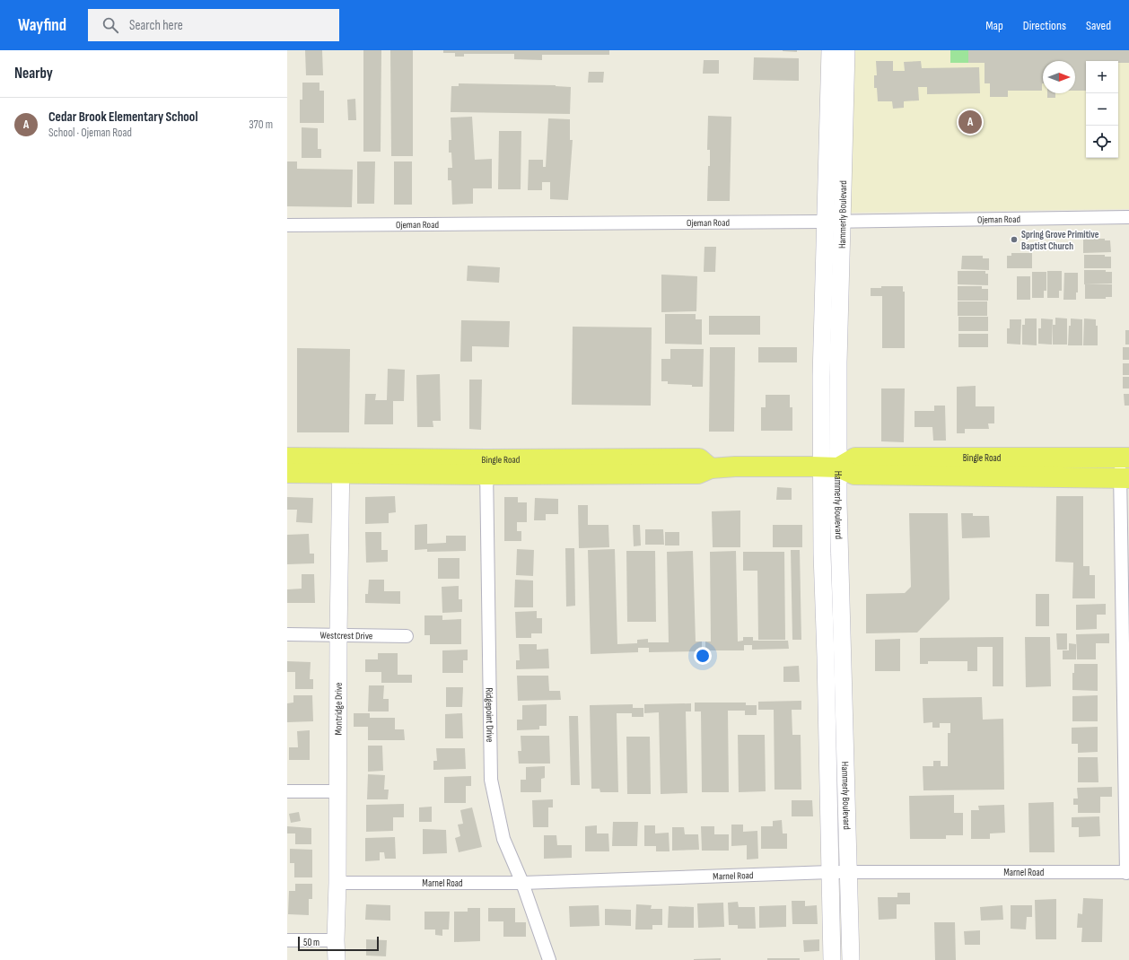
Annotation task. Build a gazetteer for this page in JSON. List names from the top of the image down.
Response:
{
  "streets": {
    "main road": ["Hammerly Boulevard", "Bingle Road", "Montridge Drive"],
    "street": [
      "Ojeman Road",
      "Westcrest Drive",
      "Ridgepoint Drive",
      "Marnel Road"
    ]
  },
  "crossings": [
    ["Hammerly Boulevard", "Ojeman Road"],
    ["Hammerly Boulevard", "Bingle Road"],
    ["Hammerly Boulevard", "Marnel Road"],
    ["Bingle Road", "Montridge Drive"],
    ["Bingle Road", "Ridgepoint Drive"],
    ["Westcrest Drive", "Montridge Drive"],
    ["Montridge Drive", "Marnel Road"],
    ["Ridgepoint Drive", "Marnel Road"]
  ],
  "places": ["Spring Grove Primitive Baptist Church"],
  "scale_bar": "50 m",
  "north": "right",
  "page": {
    "header": "Wayfind",
    "search": "Search here",
    "nav": ["Map", "Directions", "Saved"],
    "heading": "Nearby",
    "map_buttons": ["+", "−"],
    "list": [
      {
        "mark": "A",
        "name": "Cedar Brook Elementary School",
        "note": "School · Ojeman Road",
        "value": "370 m"
      }
    ],
    "pins": "A",
    "scale": "50 m"
  }
}
